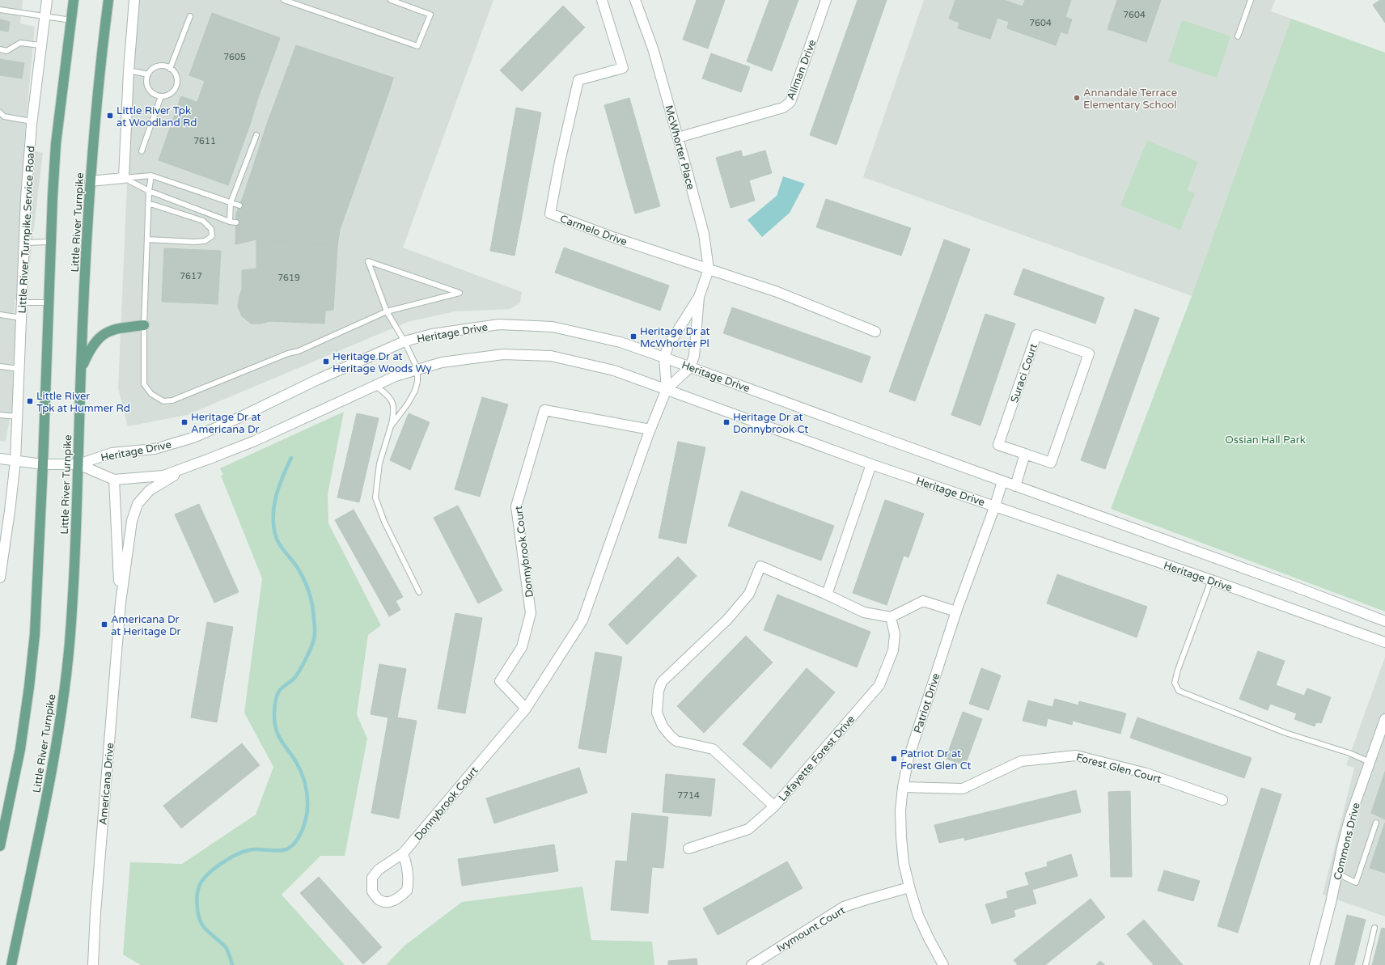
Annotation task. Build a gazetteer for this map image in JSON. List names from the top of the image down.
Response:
{
  "streets": {
    "main road": ["Little River Turnpike"],
    "street": [
      "Allman Drive",
      "McWhorter Place",
      "Little River Turnpike Service Road",
      "Carmelo Drive",
      "Heritage Drive",
      "Suraci Court",
      "Donnybrook Court",
      "Patriot Drive",
      "Lafayette Forest Drive",
      "Forest Glen Court",
      "Americana Drive",
      "Commons Drive",
      "Ivymount Court"
    ]
  },
  "crossings": [
    ["Allman Drive", "McWhorter Place"],
    ["McWhorter Place", "Carmelo Drive"],
    ["McWhorter Place", "Heritage Drive"],
    ["McWhorter Place", "Donnybrook Court"],
    ["Little River Turnpike", "Heritage Drive"],
    ["Heritage Drive", "Donnybrook Court"],
    ["Heritage Drive", "Patriot Drive"],
    ["Heritage Drive", "Americana Drive"],
    ["Patriot Drive", "Forest Glen Court"],
    ["Patriot Drive", "Ivymount Court"]
  ],
  "parks": ["Ossian Hall Park"],
  "places": {
    "other": ["Annandale Terrace Elementary School"],
    "transit": [
      "Little River Tpk at Woodland Rd",
      "Heritage Dr at McWhorter Pl",
      "Heritage Dr at Heritage Woods Wy",
      "Little River Tpk at Hummer Rd",
      "Heritage Dr at Americana Dr",
      "Heritage Dr at Donnybrook Ct",
      "Americana Dr at Heritage Dr",
      "Patriot Dr at Forest Glen Ct"
    ]
  },
  "house_numbers": [
    "7604",
    "7604",
    "7605",
    "7611",
    "7617",
    "7619",
    "7714"
  ]
}
